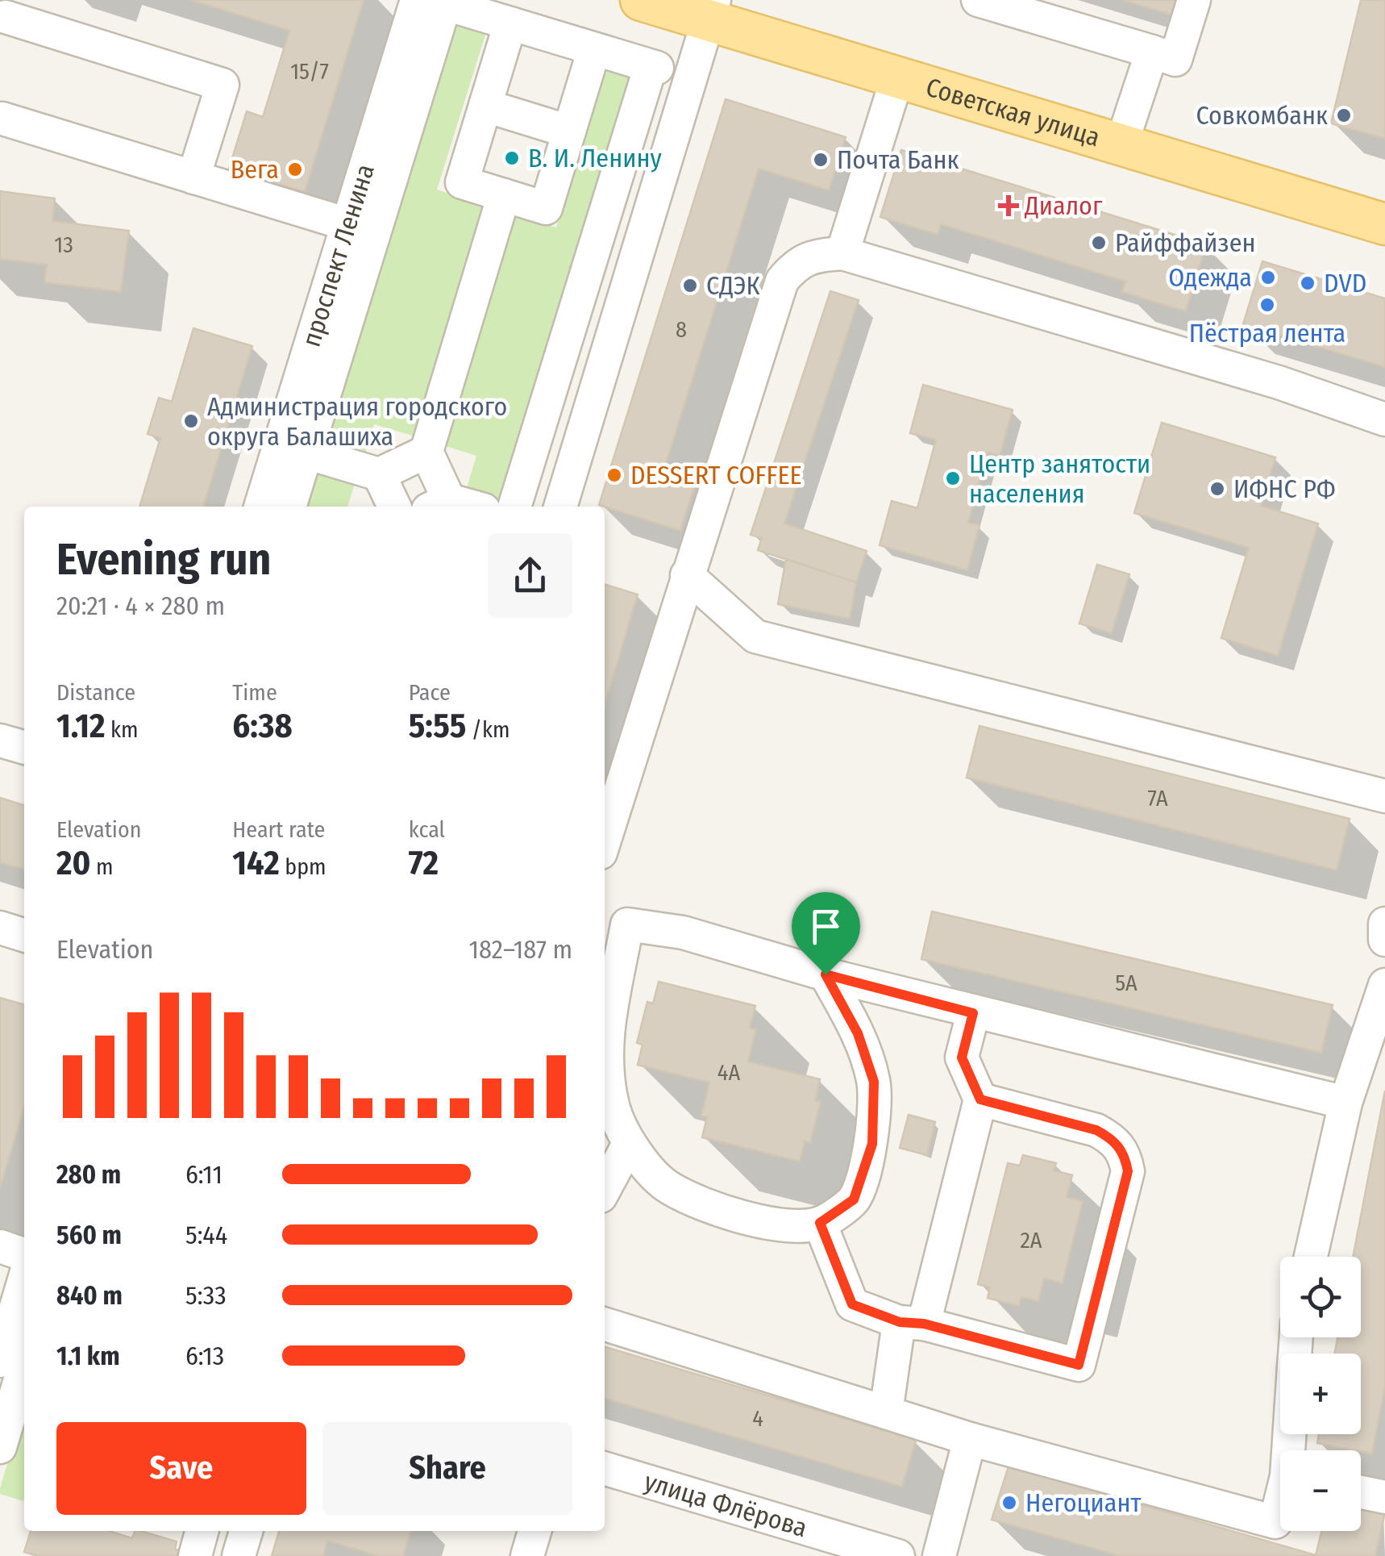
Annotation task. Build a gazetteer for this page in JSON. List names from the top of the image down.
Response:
{
  "streets": {
    "main road": ["Советская улица"],
    "street": ["проспект Ленина", "улица Флёрова"]
  },
  "places": {
    "other": [
      "Совкомбанк",
      "В. И. Ленину",
      "Почта Банк",
      "Вега",
      "Райффайзен",
      "Одежда",
      "DVD",
      "СДЭК",
      "Пёстрая лента",
      "Администрация городского округа Балашиха",
      "DESSERT COFFEE",
      "Центр занятости населения",
      "ИФНС РФ",
      "Негоциант"
    ],
    "health": ["Диалог"]
  },
  "house_numbers": [
    "15/7",
    "13",
    "8",
    "7А",
    "5А",
    "4А",
    "2А",
    "4"
  ],
  "page": {
    "heading": ["Evening run", "20:21 · 4 × 280 m"],
    "stats": [
      ["Distance", "1.12 km"],
      ["Time", "6:38"],
      ["Pace", "5:55 /km"],
      ["Elevation", "20 m"],
      ["Heart rate", "142 bpm"],
      ["kcal", "72"]
    ],
    "chart": ["Elevation", "182–187 m"],
    "list": [
      {
        "name": "280 m",
        "note": "6:11"
      },
      {
        "name": "560 m",
        "note": "5:44"
      },
      {
        "name": "840 m",
        "note": "5:33"
      },
      {
        "name": "1.1 km",
        "note": "6:13"
      }
    ],
    "map_buttons": ["+", "−"],
    "buttons": ["Save", "Share"]
  }
}
